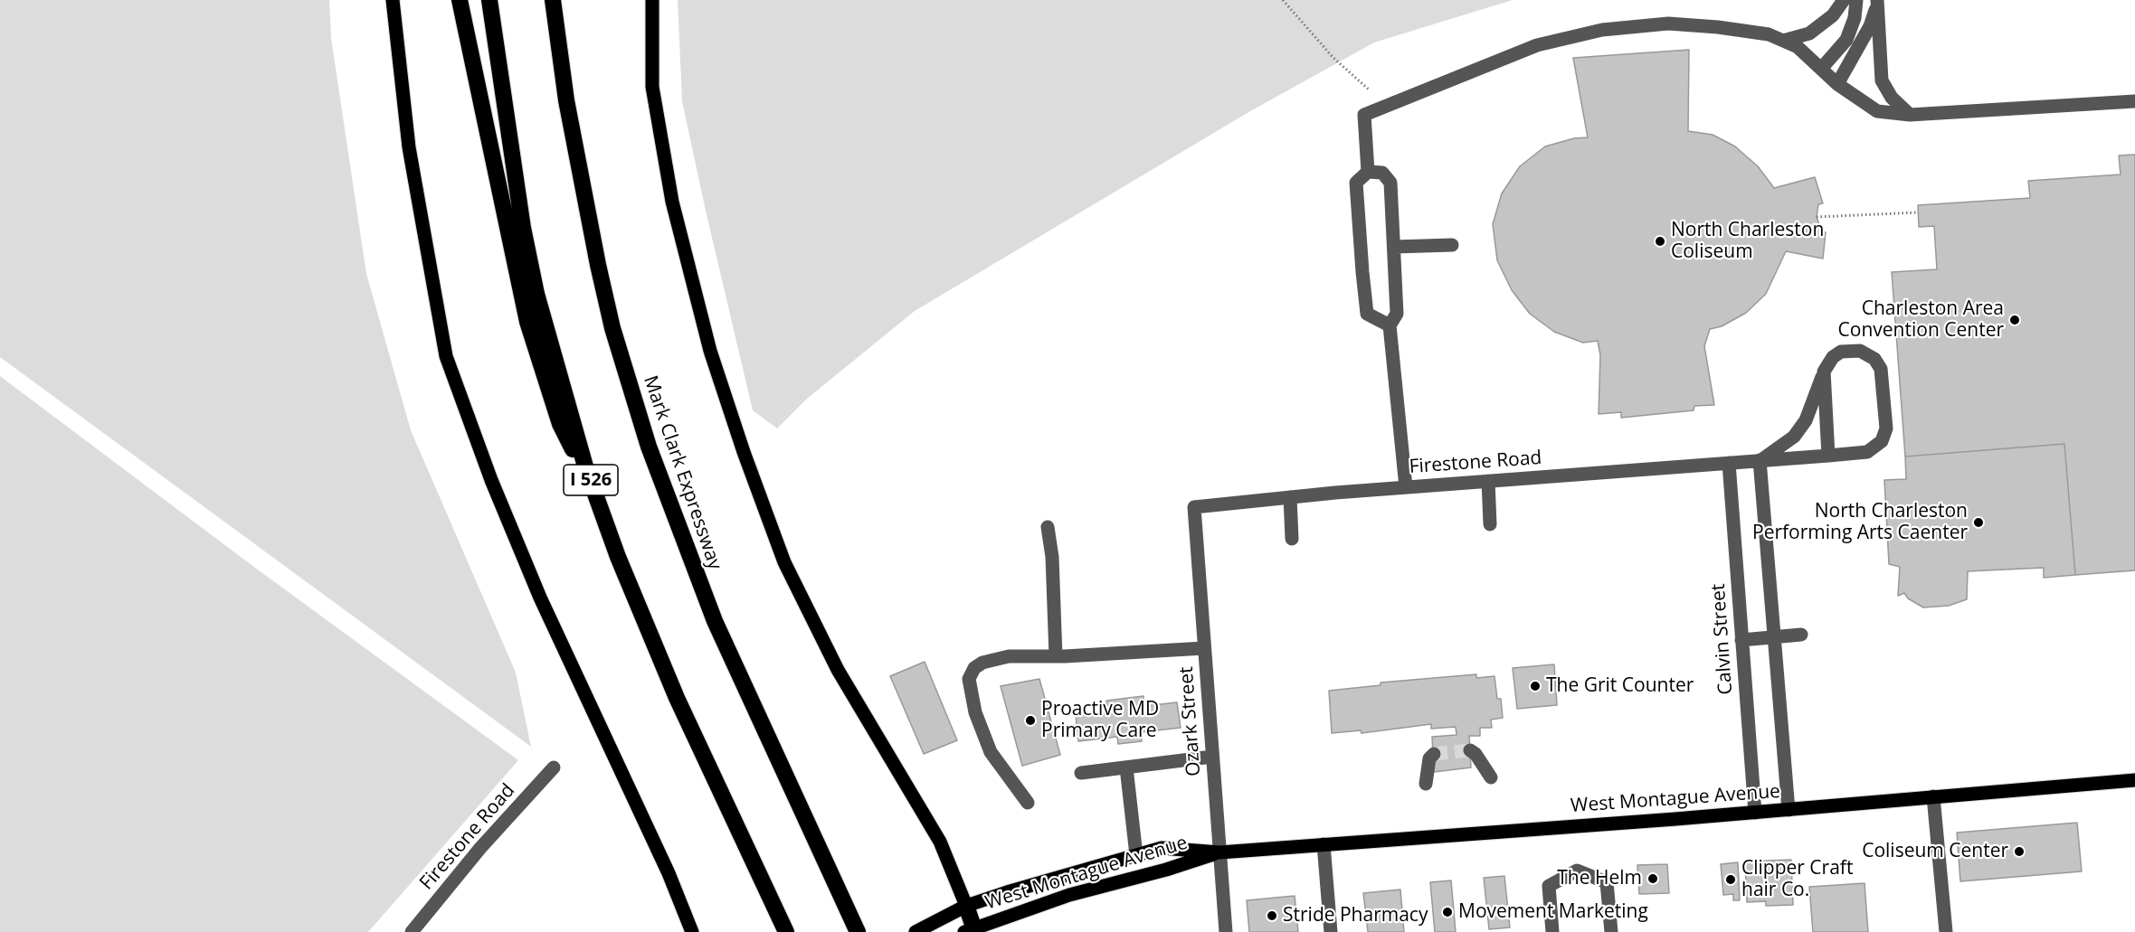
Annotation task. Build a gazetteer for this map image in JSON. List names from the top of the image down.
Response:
{
  "streets": {
    "highway": ["Mark Clark Expressway", "I 526"],
    "main road": ["West Montague Avenue"],
    "street": ["Firestone Road", "Calvin Street", "Ozark Street"]
  },
  "crossings": [
    ["Firestone Road", "Calvin Street"],
    ["Firestone Road", "Ozark Street"],
    ["Calvin Street", "West Montague Avenue"],
    ["Ozark Street", "West Montague Avenue"]
  ],
  "places": [
    "North Charleston Coliseum",
    "Charleston Area Convention Center",
    "North Charleston Performing Arts Caenter",
    "The Grit Counter",
    "Proactive MD Primary Care",
    "Coliseum Center",
    "The Helm",
    "Clipper Craft hair Co.",
    "Movement Marketing",
    "Stride Pharmacy"
  ]
}
